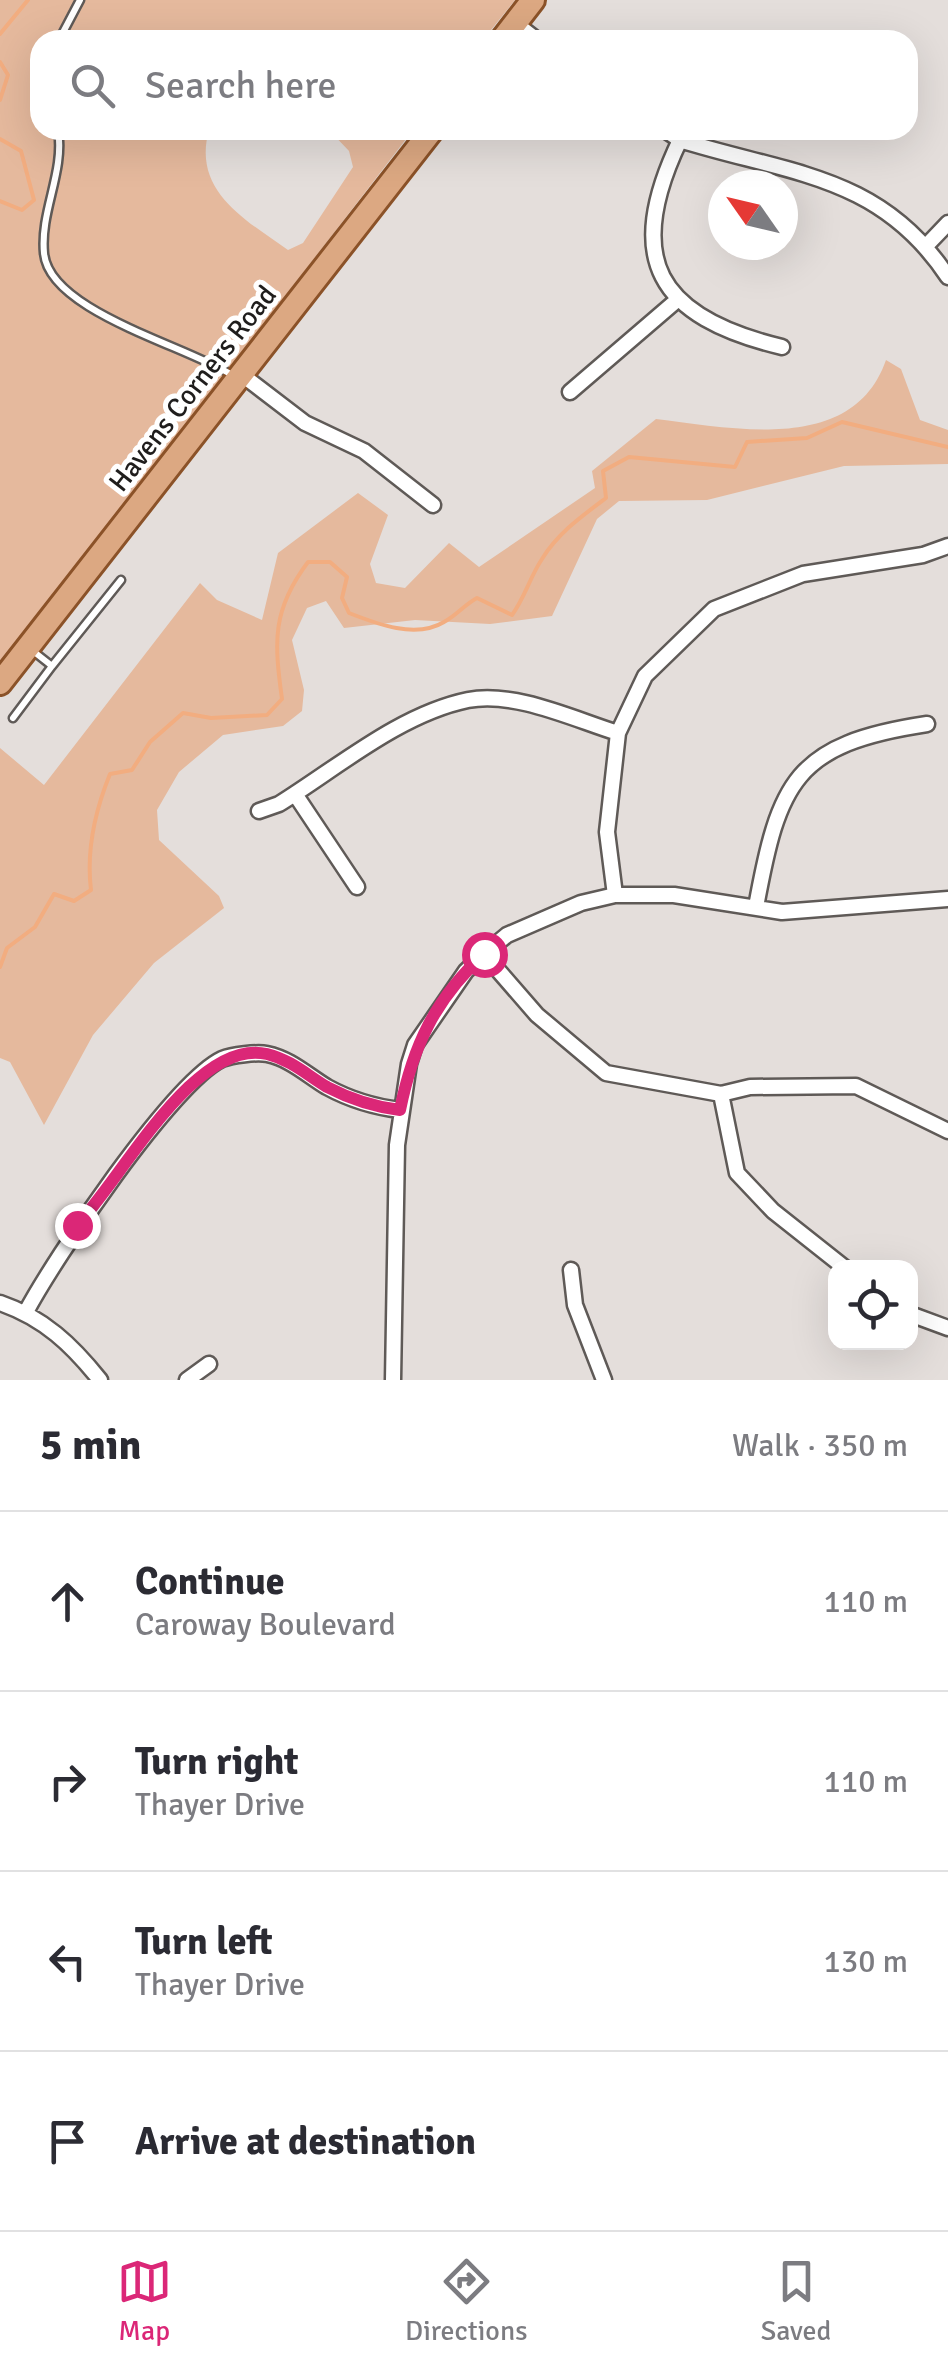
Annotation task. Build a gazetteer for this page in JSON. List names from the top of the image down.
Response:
{
  "streets": {
    "main road": ["Havens Corners Road"]
  },
  "north": "top left",
  "page": {
    "search": "Search here",
    "heading": ["5 min", "Walk · 350 m"],
    "list": [
      ["Continue", "Caroway Boulevard", "110 m"],
      ["Turn right", "Thayer Drive", "110 m"],
      ["Turn left", "Thayer Drive", "130 m"],
      "Arrive at destination"
    ],
    "nav": ["Map", "Directions", "Saved"]
  }
}
